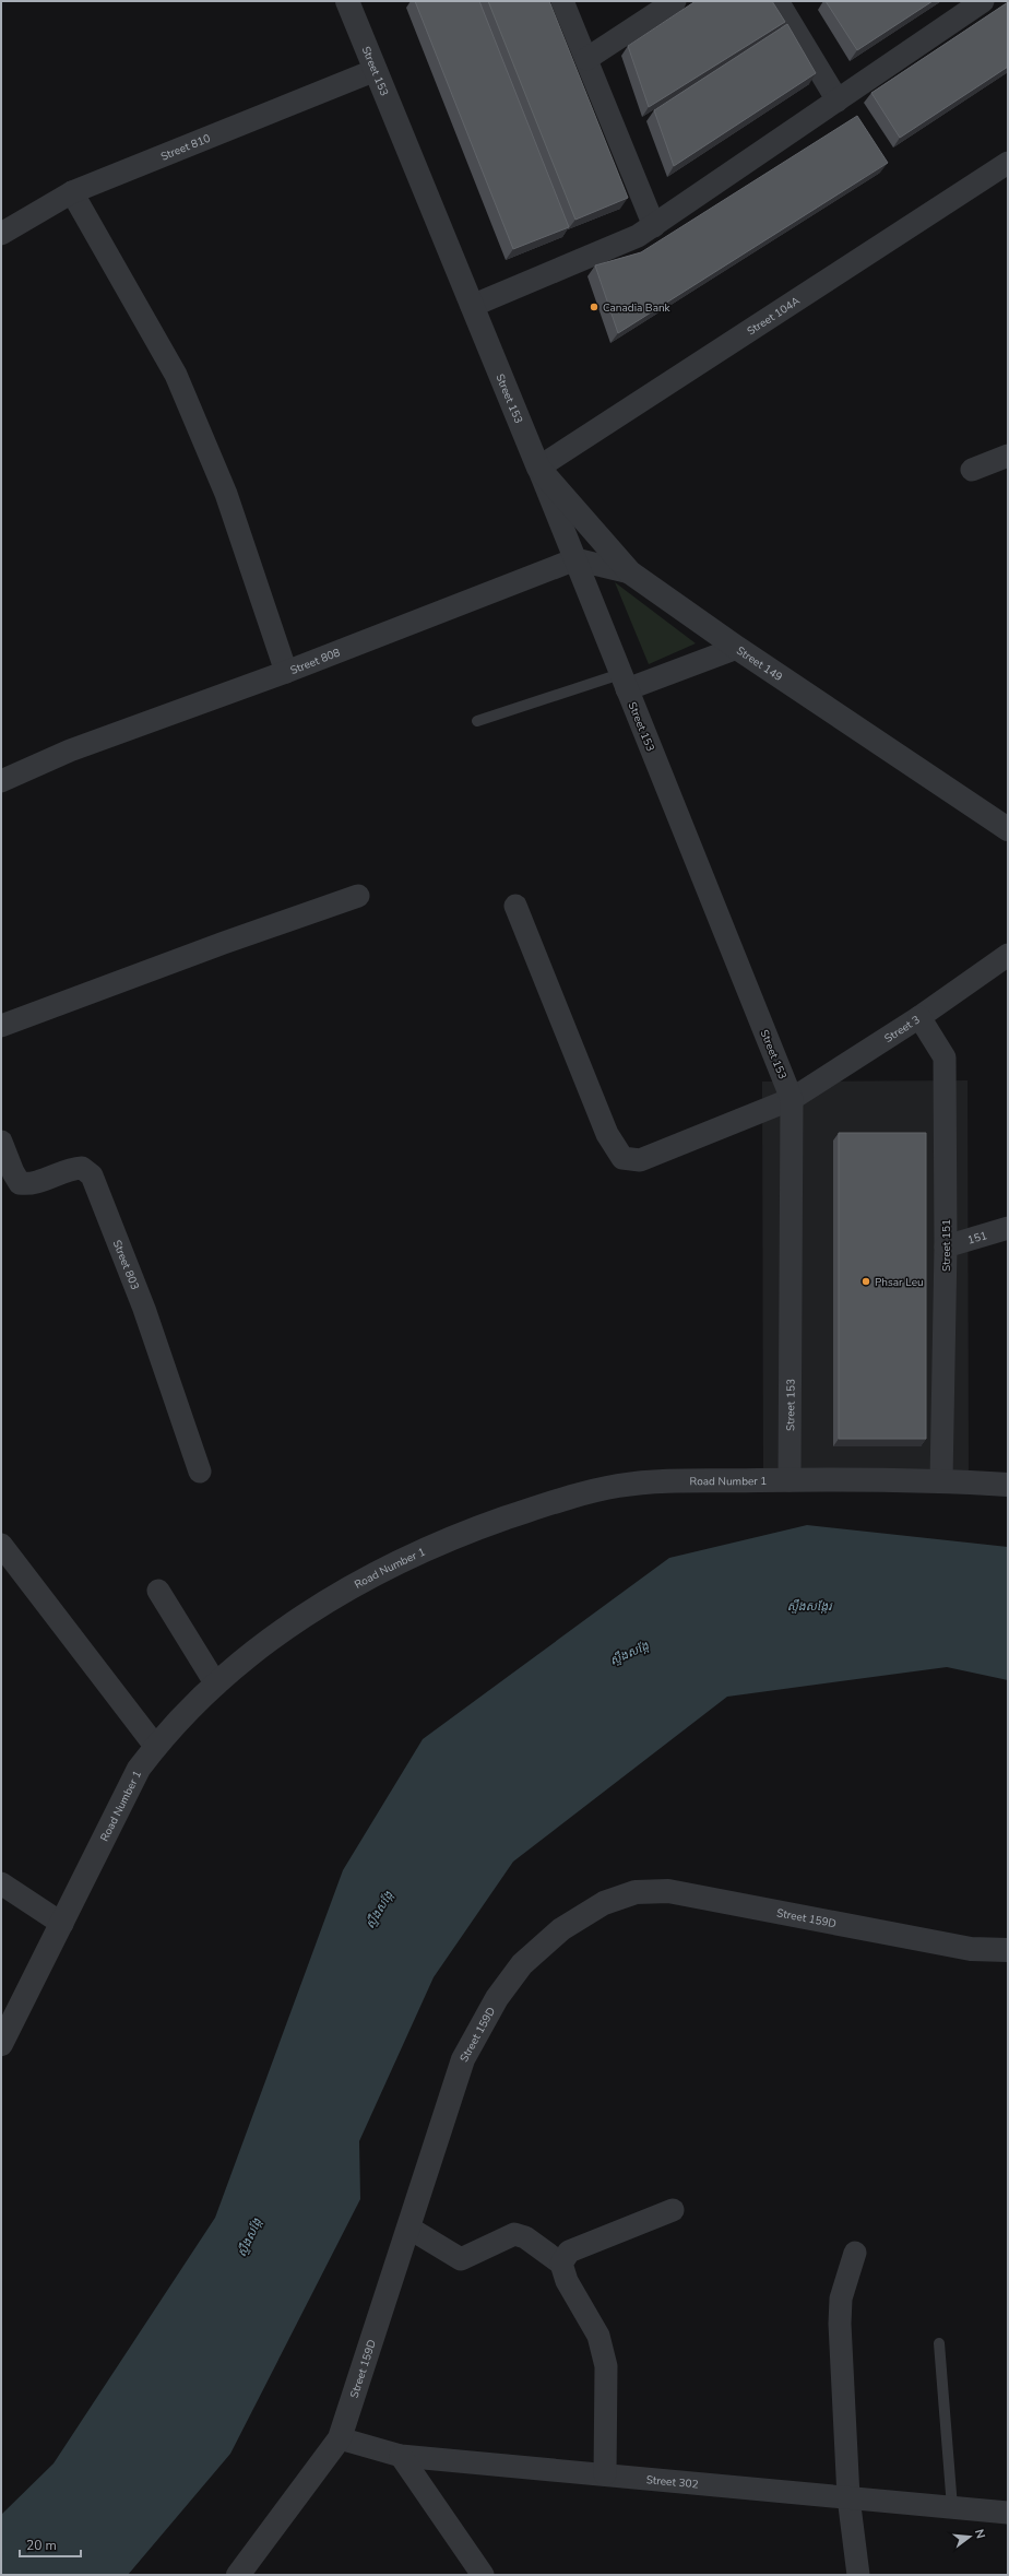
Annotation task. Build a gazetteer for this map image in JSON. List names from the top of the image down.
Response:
{
  "streets": {
    "street": [
      "Street 153",
      "Street 810",
      "Street 104A",
      "Street 808",
      "Street 149",
      "Street 3",
      "151",
      "Street 151",
      "Street 803",
      "Road Number 1",
      "Street 159D",
      "Street 302"
    ]
  },
  "crossings": [
    ["Street 153", "Street 810"],
    ["Street 153", "Street 104A"],
    ["Street 153", "Street 808"],
    ["Street 153", "Street 149"],
    ["Street 153", "Street 3"],
    ["Street 153", "Road Number 1"],
    ["Street 104A", "Street 149"],
    ["Street 3", "Street 151"],
    ["151", "Street 151"],
    ["Street 151", "Road Number 1"],
    ["Street 159D", "Street 302"]
  ],
  "water": ["ស្ទឹងសង្កែរ", "ស្ទឹងសង្កែ"],
  "places": ["Canadia Bank", "Phsar Leu"],
  "scale_bar": "20 m",
  "north": "right"
}
